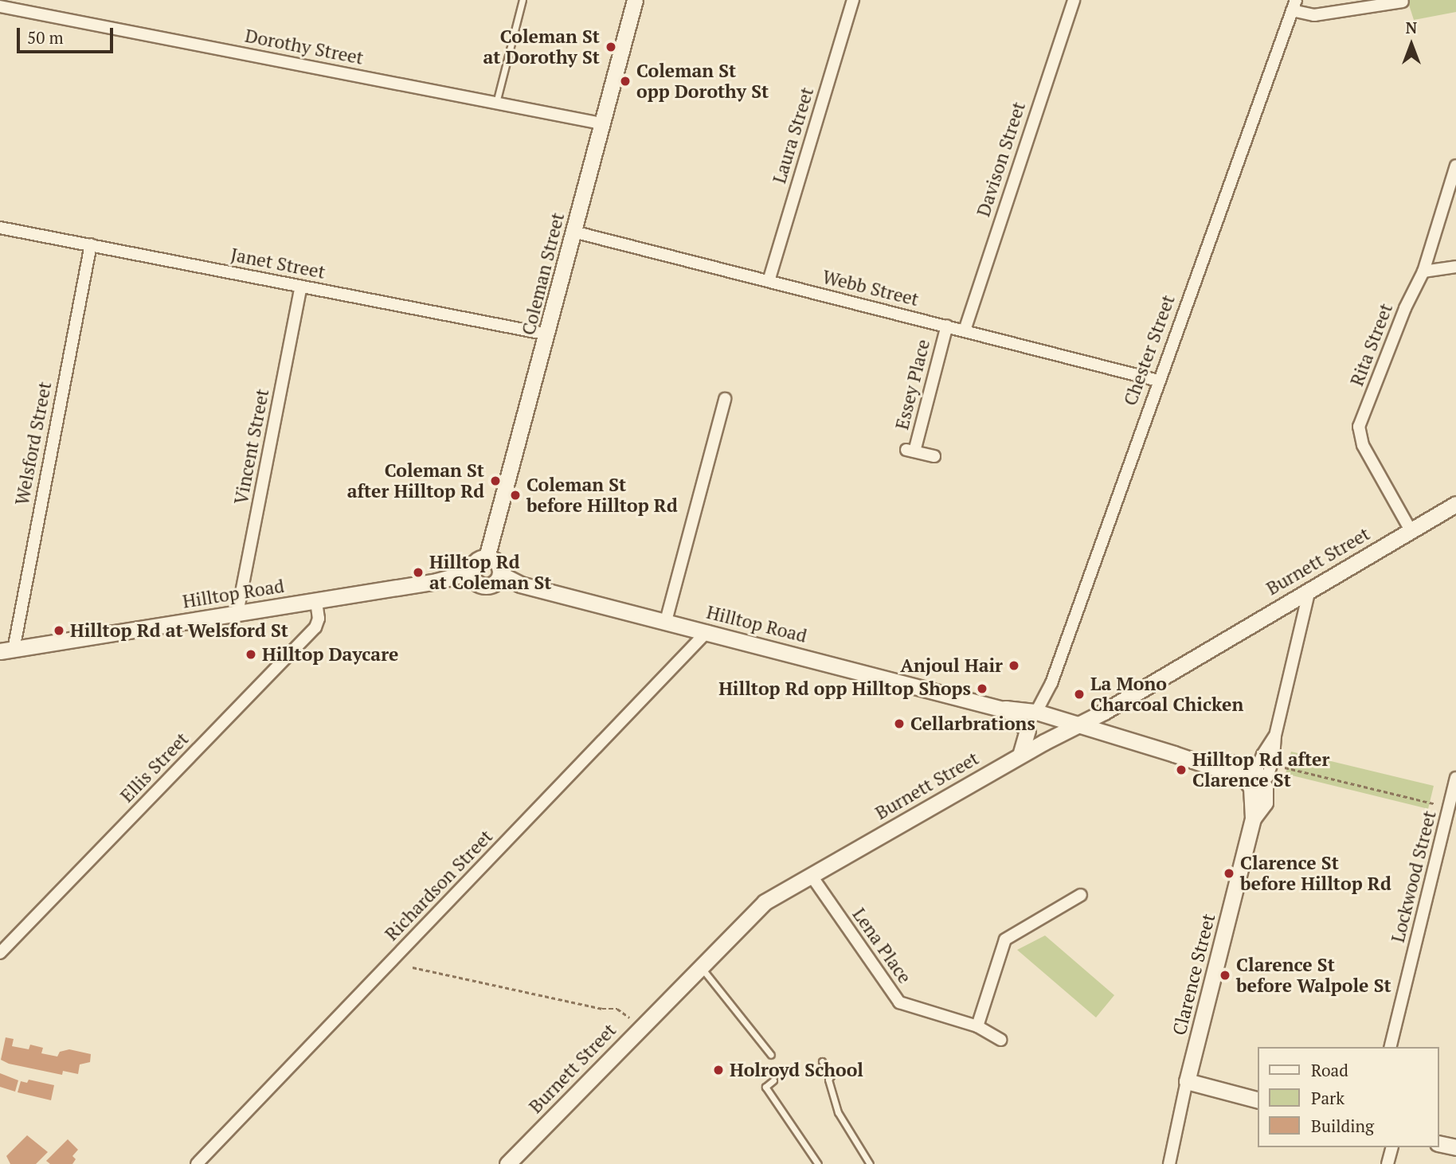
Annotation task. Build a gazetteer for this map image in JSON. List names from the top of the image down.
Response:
{
  "streets": {
    "street": [
      "Dorothy Street",
      "Laura Street",
      "Davison Street",
      "Janet Street",
      "Coleman Street",
      "Webb Street",
      "Rita Street",
      "Chester Street",
      "Essey Place",
      "Welsford Street",
      "Vincent Street",
      "Burnett Street",
      "Hilltop Road",
      "Ellis Street",
      "Lockwood Street",
      "Richardson Street",
      "Lena Place",
      "Clarence Street"
    ]
  },
  "crossings": [
    ["Dorothy Street", "Coleman Street"],
    ["Laura Street", "Webb Street"],
    ["Davison Street", "Webb Street"],
    ["Janet Street", "Coleman Street"],
    ["Janet Street", "Welsford Street"],
    ["Janet Street", "Vincent Street"],
    ["Coleman Street", "Webb Street"],
    ["Coleman Street", "Hilltop Road"],
    ["Webb Street", "Chester Street"],
    ["Webb Street", "Essey Place"],
    ["Rita Street", "Burnett Street"],
    ["Chester Street", "Hilltop Road"],
    ["Welsford Street", "Hilltop Road"],
    ["Vincent Street", "Hilltop Road"],
    ["Burnett Street", "Hilltop Road"],
    ["Burnett Street", "Lena Place"],
    ["Burnett Street", "Clarence Street"],
    ["Hilltop Road", "Ellis Street"],
    ["Hilltop Road", "Richardson Street"],
    ["Hilltop Road", "Clarence Street"]
  ],
  "places": [
    "Coleman St at Dorothy St",
    "Coleman St opp Dorothy St",
    "Coleman St after Hilltop Rd",
    "Coleman St before Hilltop Rd",
    "Hilltop Rd at Coleman St",
    "Hilltop Rd at Welsford St",
    "Hilltop Daycare",
    "Anjoul Hair",
    "Hilltop Rd opp Hilltop Shops",
    "La Mono Charcoal Chicken",
    "Cellarbrations",
    "Hilltop Rd after Clarence St",
    "Clarence St before Hilltop Rd",
    "Clarence St before Walpole St",
    "Holroyd School"
  ],
  "legend": ["Road", "Park", "Building"],
  "scale_bar": "50 m",
  "north": "top"
}
